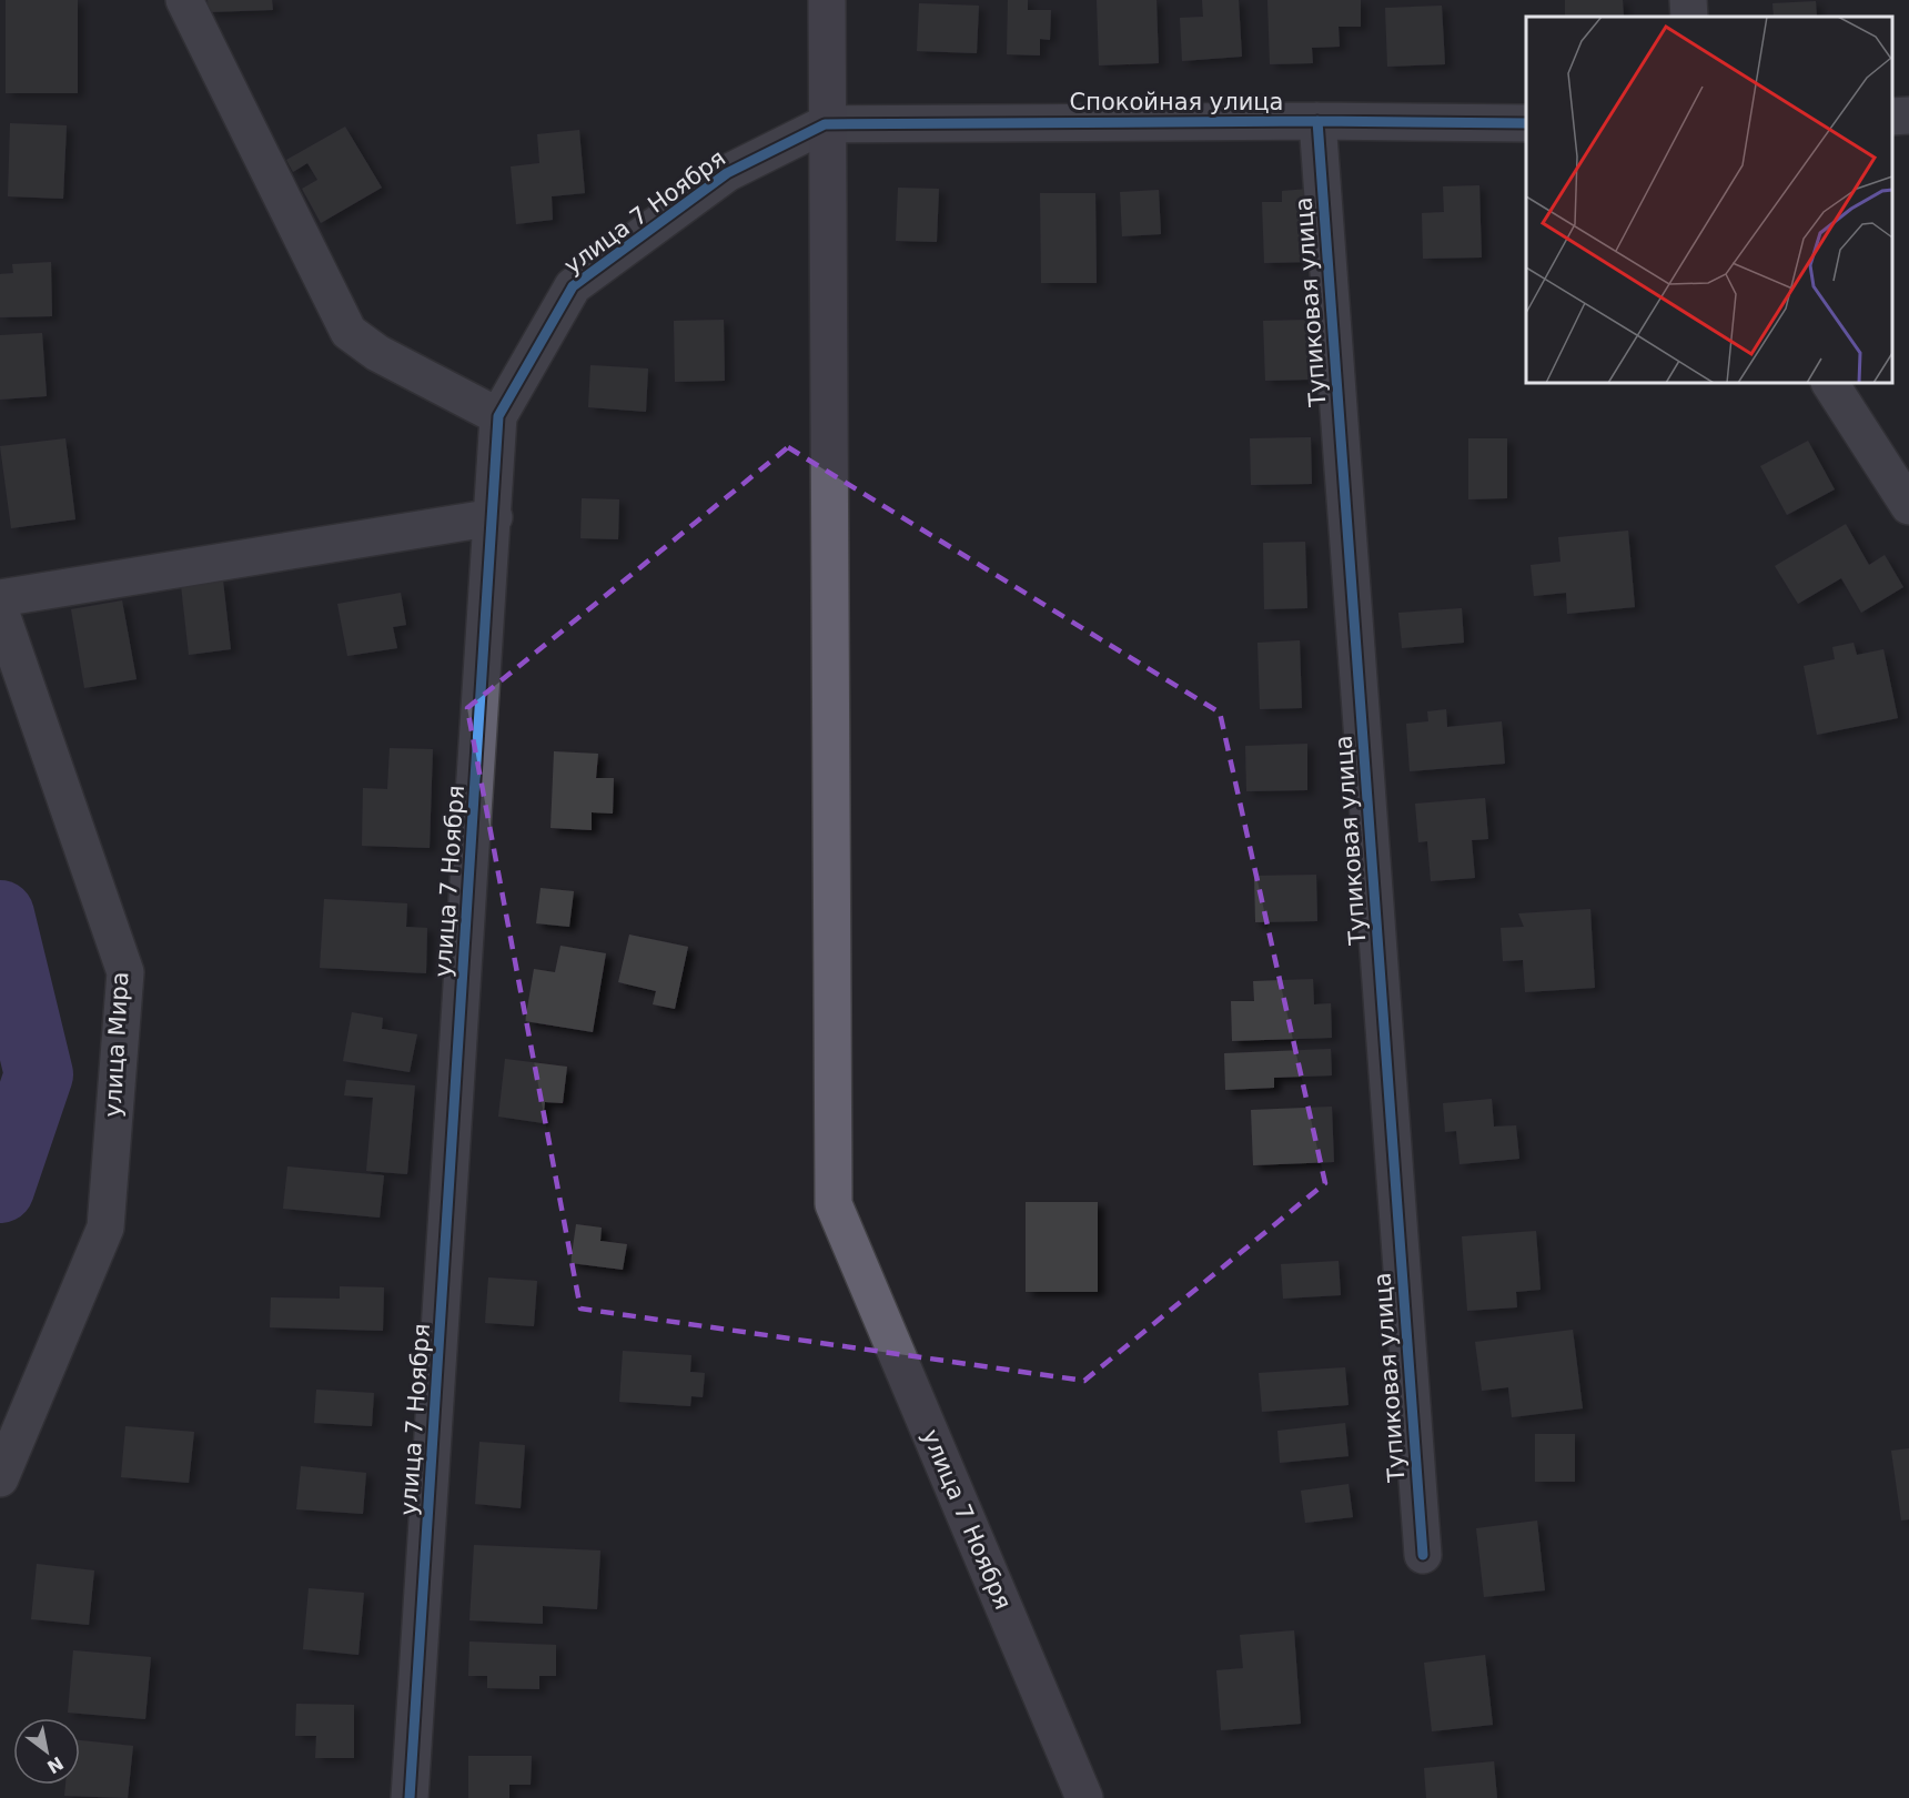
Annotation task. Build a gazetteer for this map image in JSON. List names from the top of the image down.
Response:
{
  "streets": {
    "main road": ["улица 7 Ноября"],
    "street": ["Спокойная улица", "Тупиковая улица", "улица Мира"]
  },
  "crossings": [
    ["Спокойная улица", "улица 7 Ноября"],
    ["Спокойная улица", "Тупиковая улица"]
  ],
  "north": "bottom right"
}
